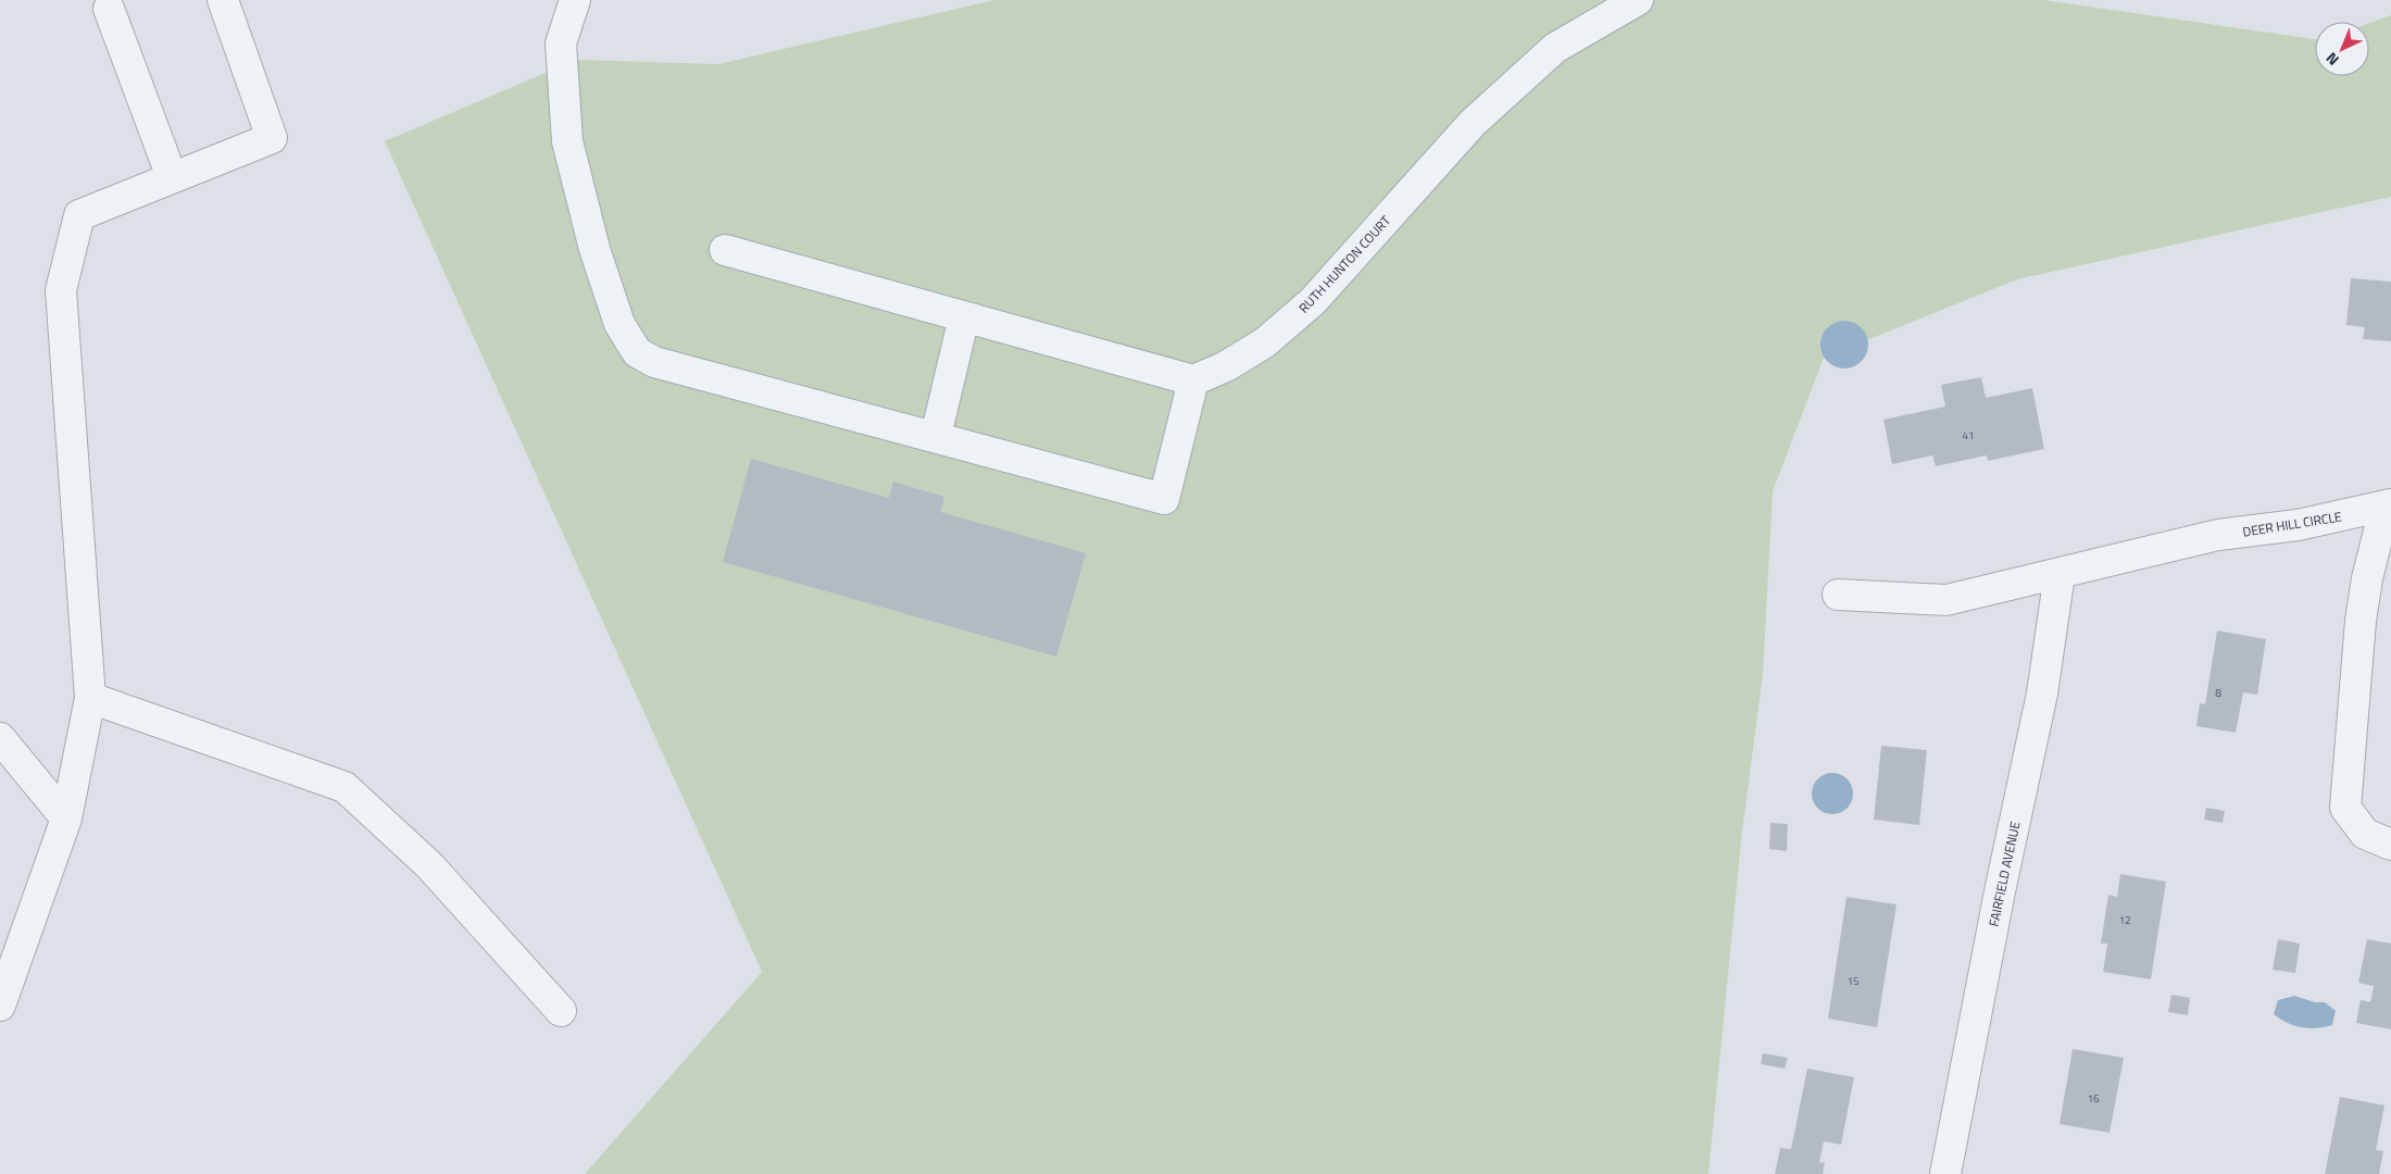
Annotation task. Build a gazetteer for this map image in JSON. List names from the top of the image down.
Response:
{
  "streets": {
    "street": ["RUTH HUNTON COURT", "DEER HILL CIRCLE", "FAIRFIELD AVENUE"]
  },
  "crossings": [
    ["DEER HILL CIRCLE", "FAIRFIELD AVENUE"]
  ],
  "house_numbers": [
    "41",
    "8",
    "12",
    "15",
    "16"
  ],
  "north": "bottom left"
}
